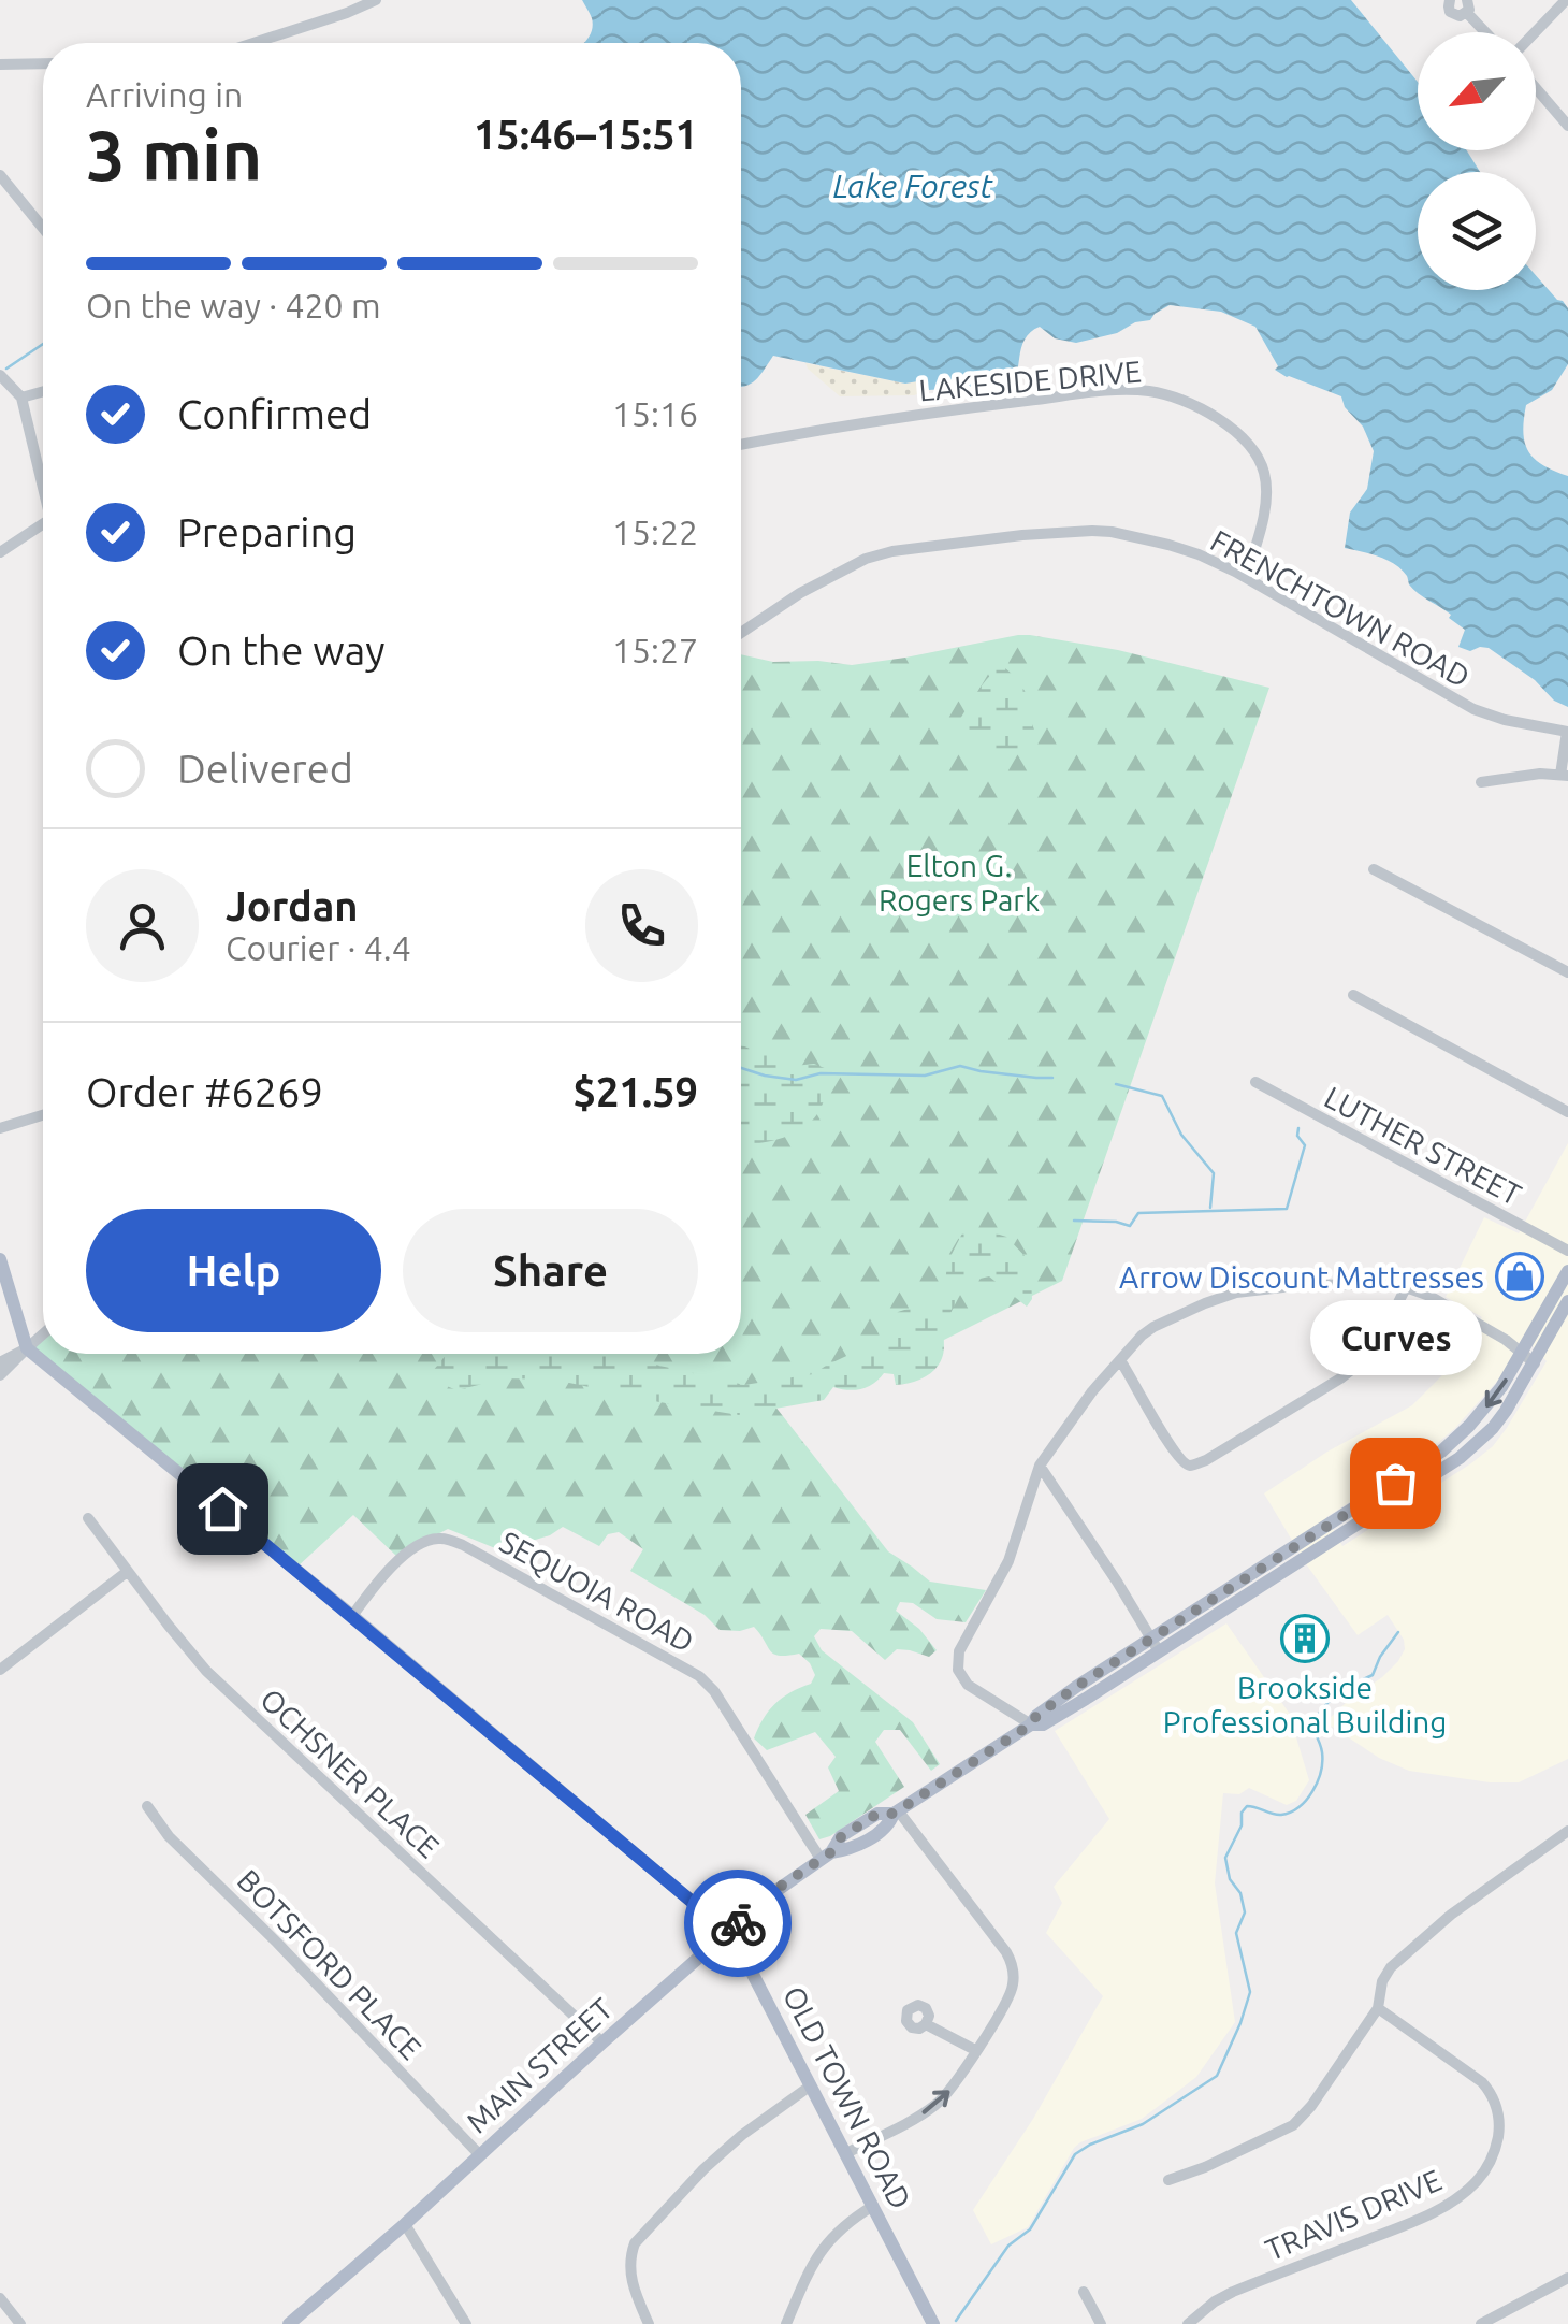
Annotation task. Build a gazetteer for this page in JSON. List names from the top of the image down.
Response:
{
  "streets": {
    "main road": ["MAIN STREET", "OLD TOWN ROAD"],
    "street": [
      "LAKESIDE DRIVE",
      "FRENCHTOWN ROAD",
      "LUTHER STREET",
      "SEQUOIA ROAD",
      "OCHSNER PLACE",
      "BOTSFORD PLACE",
      "TRAVIS DRIVE"
    ]
  },
  "crossings": [
    ["LAKESIDE DRIVE", "FRENCHTOWN ROAD"],
    ["SEQUOIA ROAD", "MAIN STREET"],
    ["SEQUOIA ROAD", "OLD TOWN ROAD"],
    ["OCHSNER PLACE", "MAIN STREET"],
    ["BOTSFORD PLACE", "MAIN STREET"],
    ["MAIN STREET", "OLD TOWN ROAD"]
  ],
  "water": ["Lake Forest"],
  "parks": ["Elton G. Rogers Park"],
  "places": {
    "shop": ["Arrow Discount Mattresses"],
    "other": ["Curves"],
    "building": ["Brookside Professional Building"]
  },
  "north": "bottom left",
  "page": {
    "heading": ["3 min", "Arriving in", "15:46–15:51"],
    "panel": [
      "Jordan",
      "Courier · 4.4",
      "Order #6269",
      "$21.59"
    ],
    "bar": "On the way · 420 m",
    "list": [
      ["Confirmed", "15:16"],
      ["Preparing", "15:22"],
      ["On the way", "15:27"],
      "Delivered"
    ],
    "buttons": ["Help", "Share"],
    "bubble": "Curves"
  }
}
